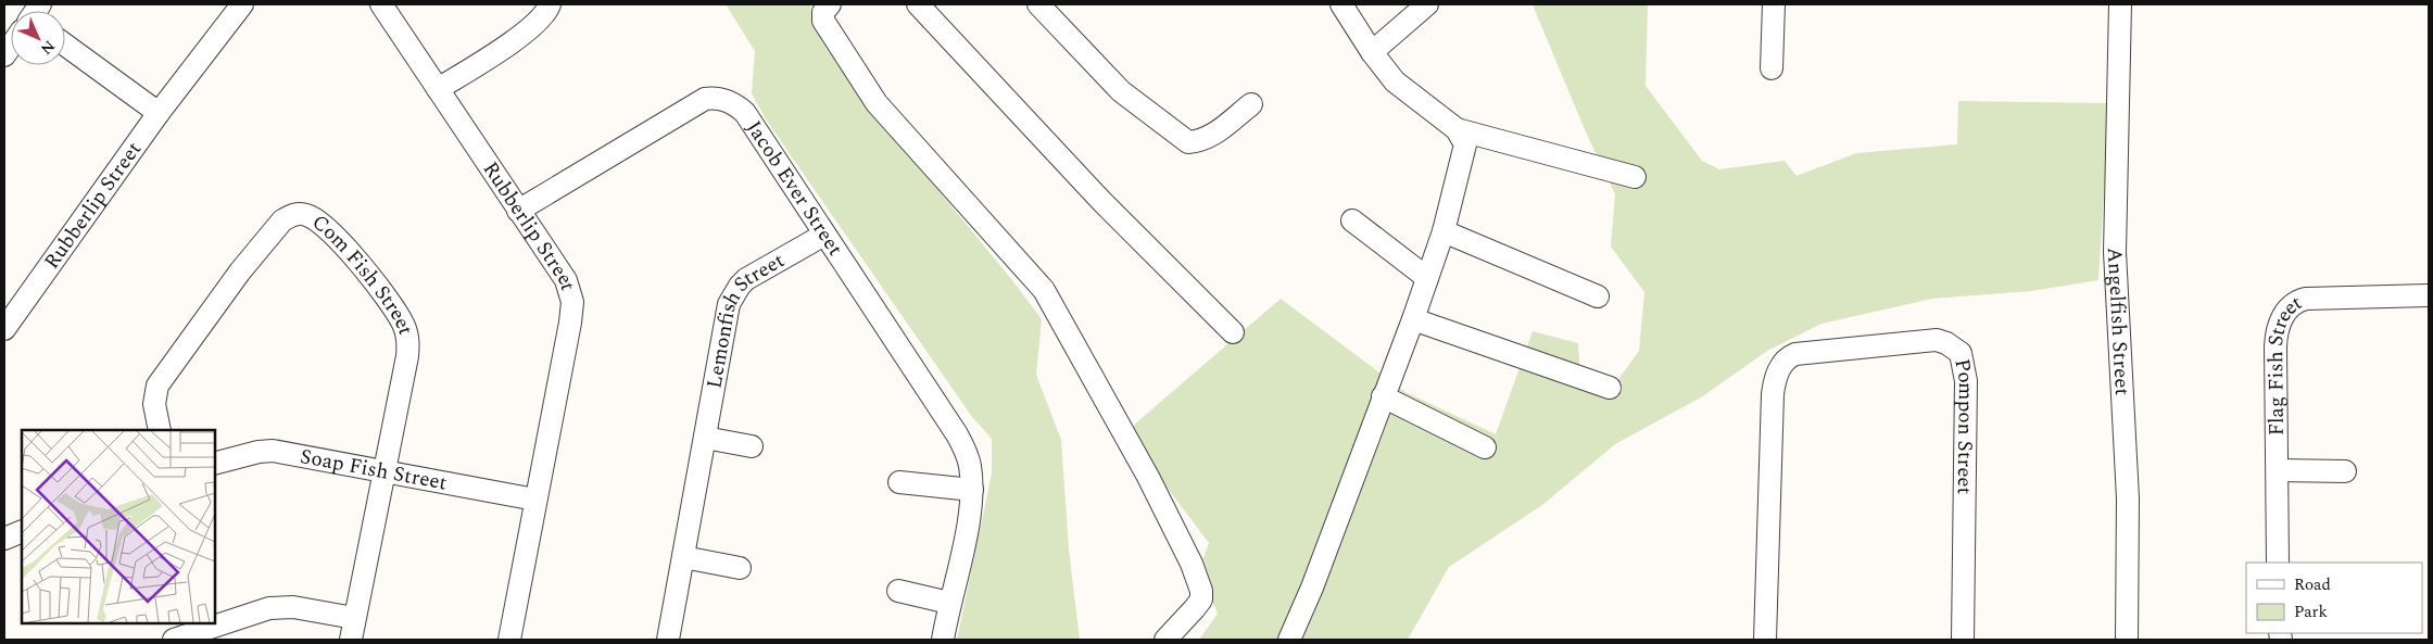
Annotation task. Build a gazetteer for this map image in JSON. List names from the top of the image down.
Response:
{
  "streets": {
    "street": [
      "Jacob Ever Street",
      "Rubberlip Street",
      "Com Fish Street",
      "Angelfish Street",
      "Lemonfish Street",
      "Flag Fish Street",
      "Pompon Street",
      "Soap Fish Street"
    ]
  },
  "crossings": [
    ["Jacob Ever Street", "Rubberlip Street"],
    ["Jacob Ever Street", "Lemonfish Street"],
    ["Rubberlip Street", "Soap Fish Street"],
    ["Com Fish Street", "Soap Fish Street"]
  ],
  "legend": ["Road", "Park"],
  "north": "bottom right"
}
